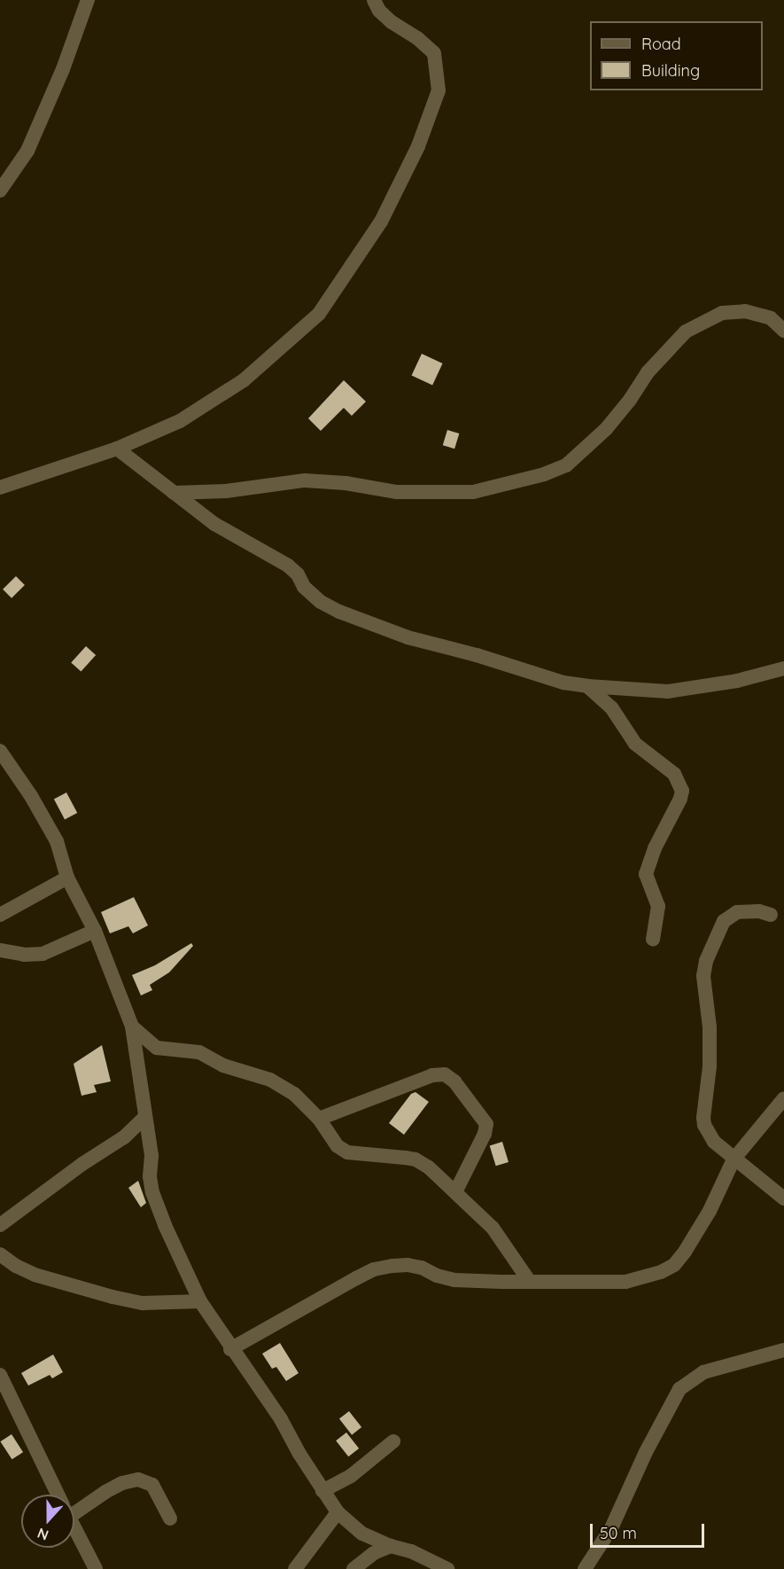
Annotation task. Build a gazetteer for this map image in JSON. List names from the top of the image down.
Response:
{
  "legend": ["Road", "Building"],
  "scale_bar": "50 m",
  "north": "bottom"
}
